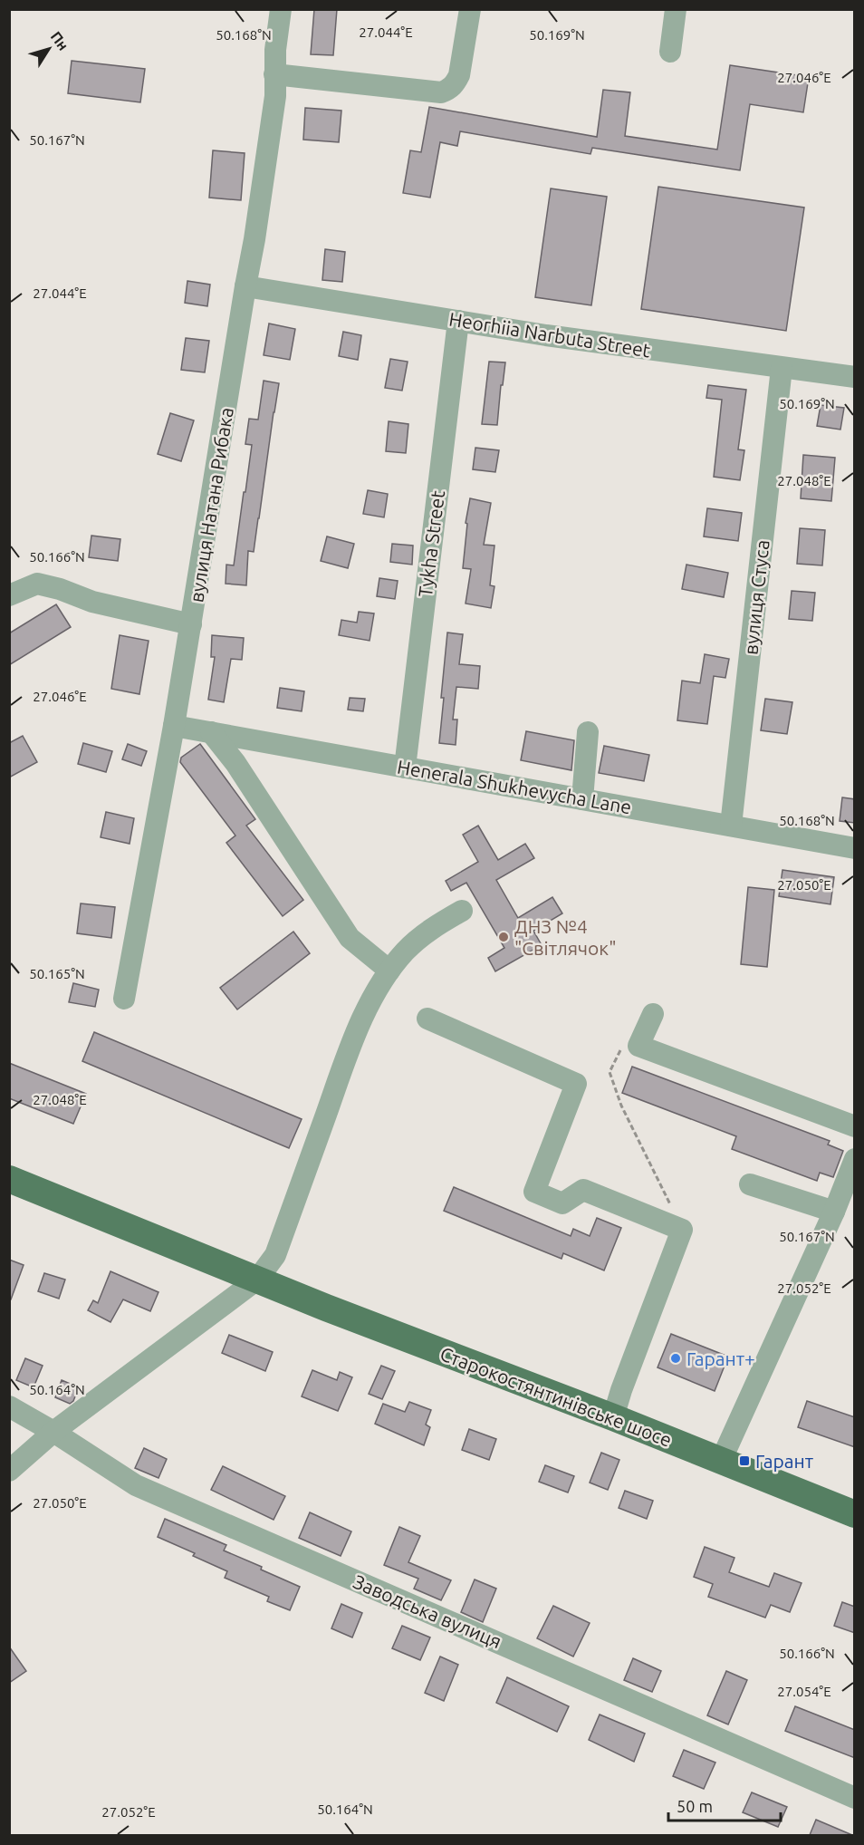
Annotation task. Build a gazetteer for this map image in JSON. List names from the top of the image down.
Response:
{
  "streets": {
    "main road": ["Старокостянтинівське шосе"],
    "street": [
      "Heorhiia Narbuta Street",
      "вулиця Натана Рибака",
      "Tykha Street",
      "вулиця Стуса",
      "Henerala Shukhevycha Lane",
      "Заводська вулиця"
    ]
  },
  "crossings": [
    ["Heorhiia Narbuta Street", "вулиця Натана Рибака"],
    ["Heorhiia Narbuta Street", "Tykha Street"],
    ["Heorhiia Narbuta Street", "вулиця Стуса"],
    ["вулиця Натана Рибака", "Henerala Shukhevycha Lane"],
    ["Tykha Street", "Henerala Shukhevycha Lane"],
    ["вулиця Стуса", "Henerala Shukhevycha Lane"]
  ],
  "places": {
    "other": ["ДНЗ №4 \"Світлячок\"", "Гарант+"],
    "transit": ["Гарант"]
  },
  "scale_bar": "50 m",
  "north": "top right",
  "coordinates": [
    "27.044°E",
    "50.168°N",
    "50.169°N",
    "27.046°E",
    "50.167°N",
    "27.048°E",
    "50.166°N",
    "27.050°E",
    "50.165°N",
    "27.052°E",
    "50.164°N",
    "27.054°E"
  ]
}
